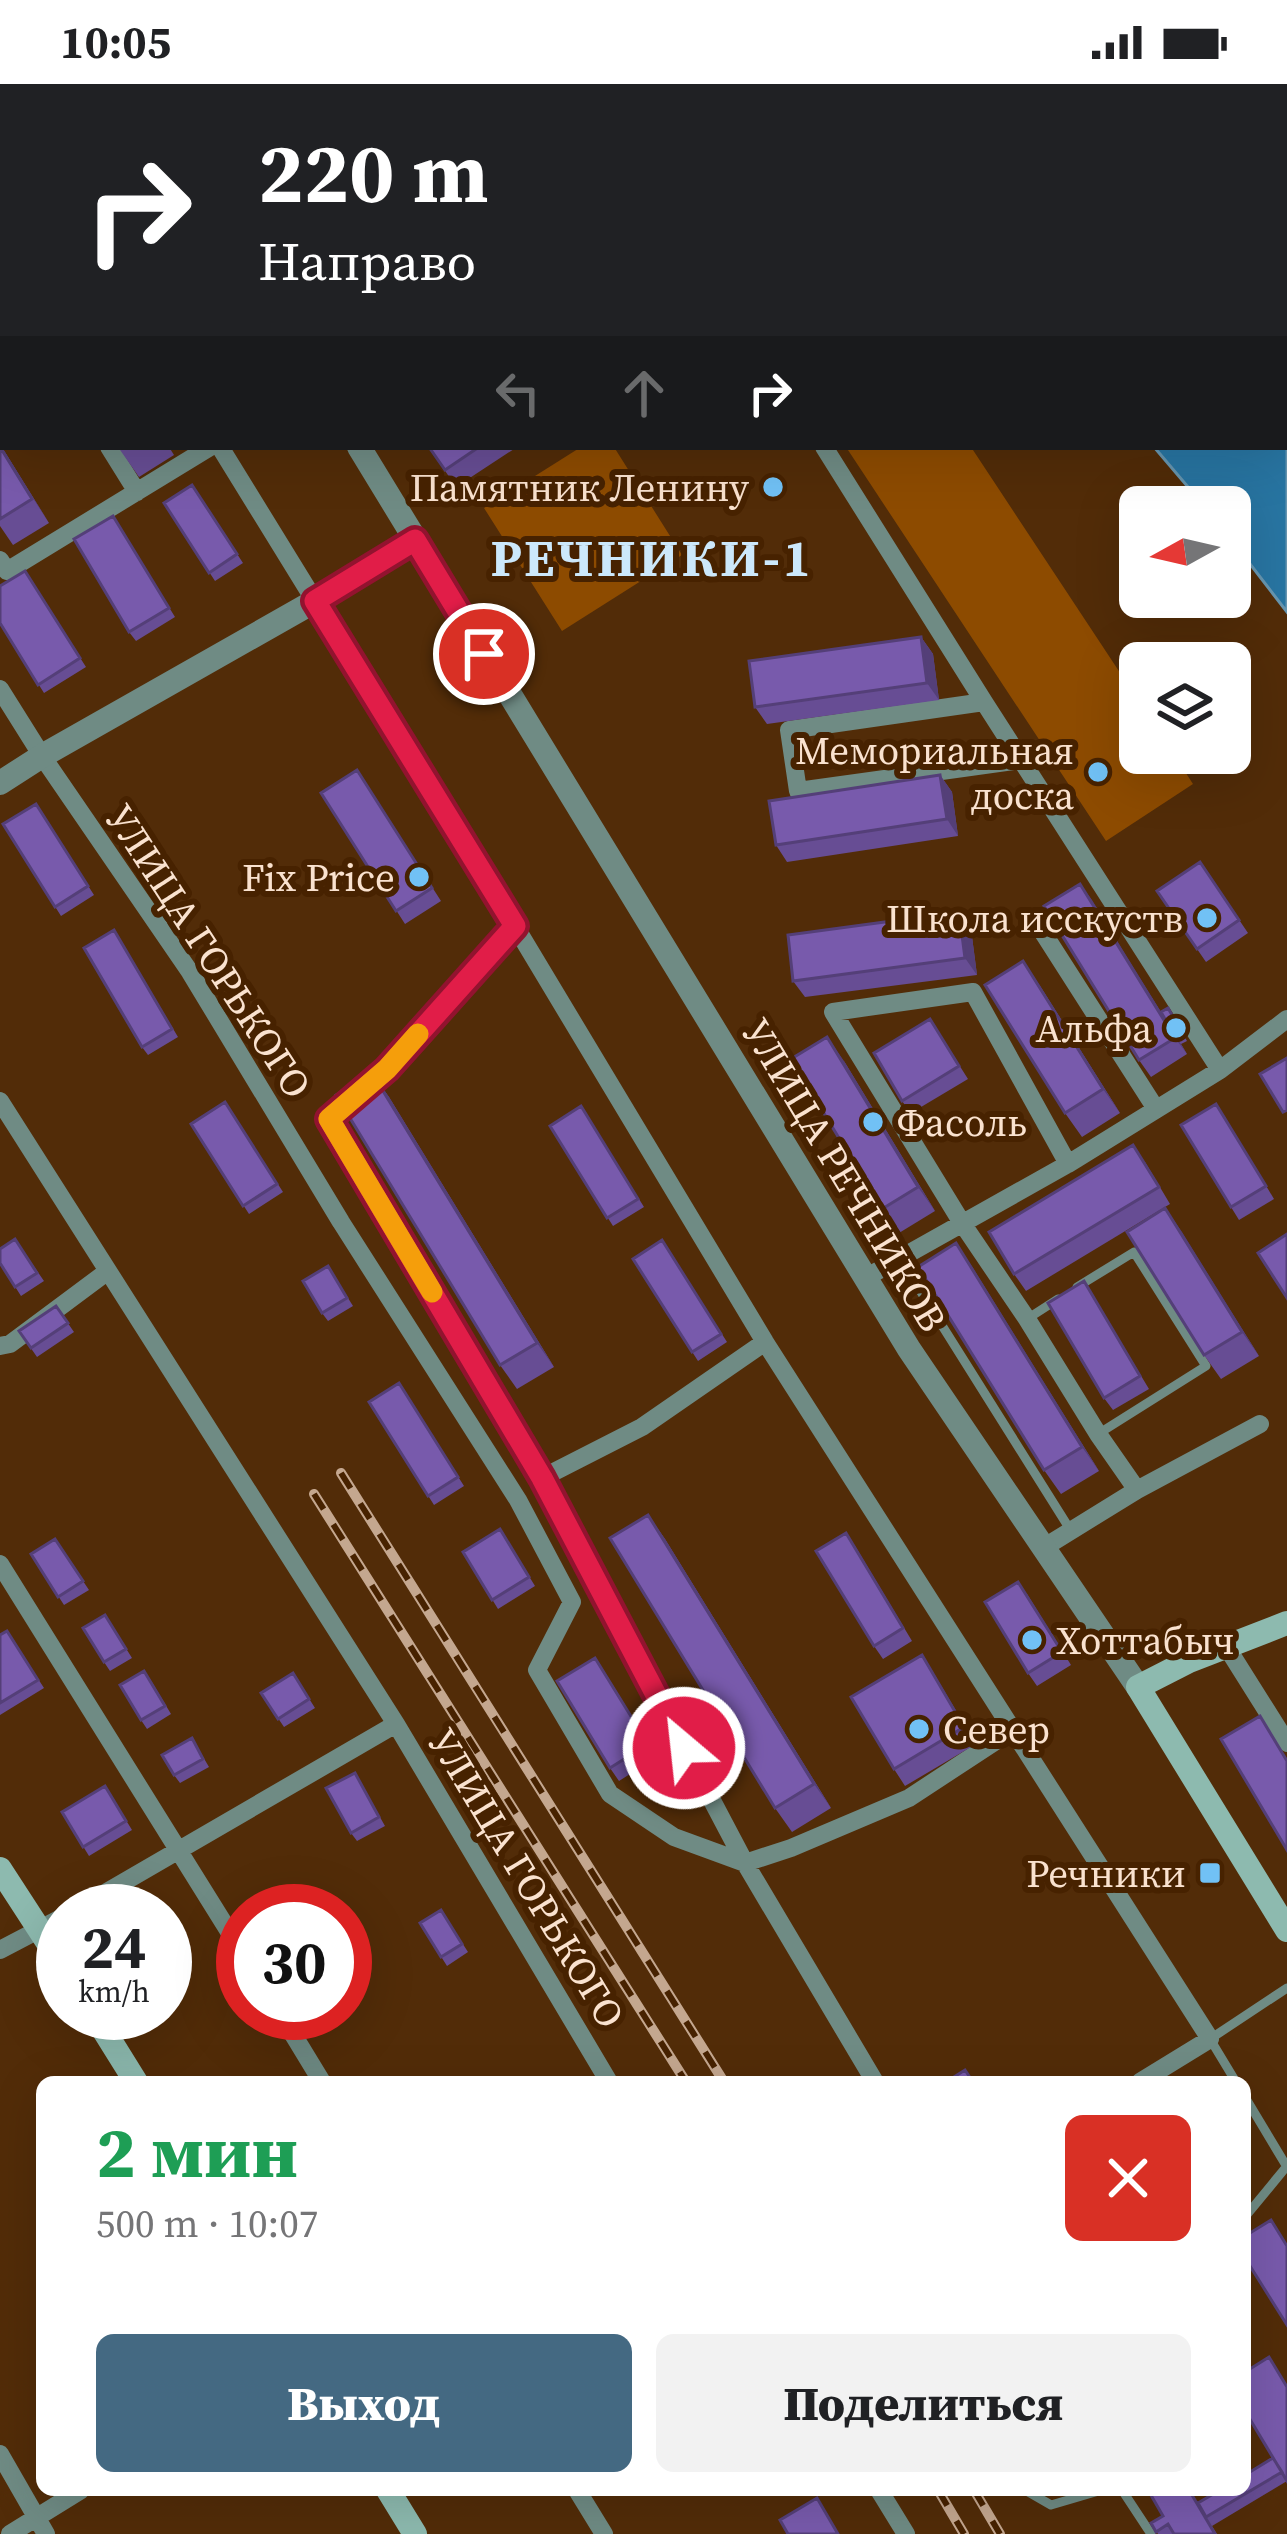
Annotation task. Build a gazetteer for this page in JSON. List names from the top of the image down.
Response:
{
  "streets": {
    "main road": ["УЛИЦА РЕЧНИКОВ"],
    "street": ["УЛИЦА ГОРЬКОГО"]
  },
  "districts": ["РЕЧНИКИ-1"],
  "places": {
    "other": [
      "Памятник Ленину",
      "Мемориальная доска",
      "Fix Price",
      "Школа исскуств",
      "Альфа",
      "Фасоль",
      "Хоттабыч",
      "Север"
    ],
    "transit": ["Речники"]
  },
  "north": "left",
  "page": {
    "status": "10:05",
    "turn": ["220 m", "Направо"],
    "speed": "24 km/h",
    "limit": "30",
    "heading": ["2 мин", "500 m · 10:07"],
    "buttons": ["Выход", "Поделиться"]
  }
}
